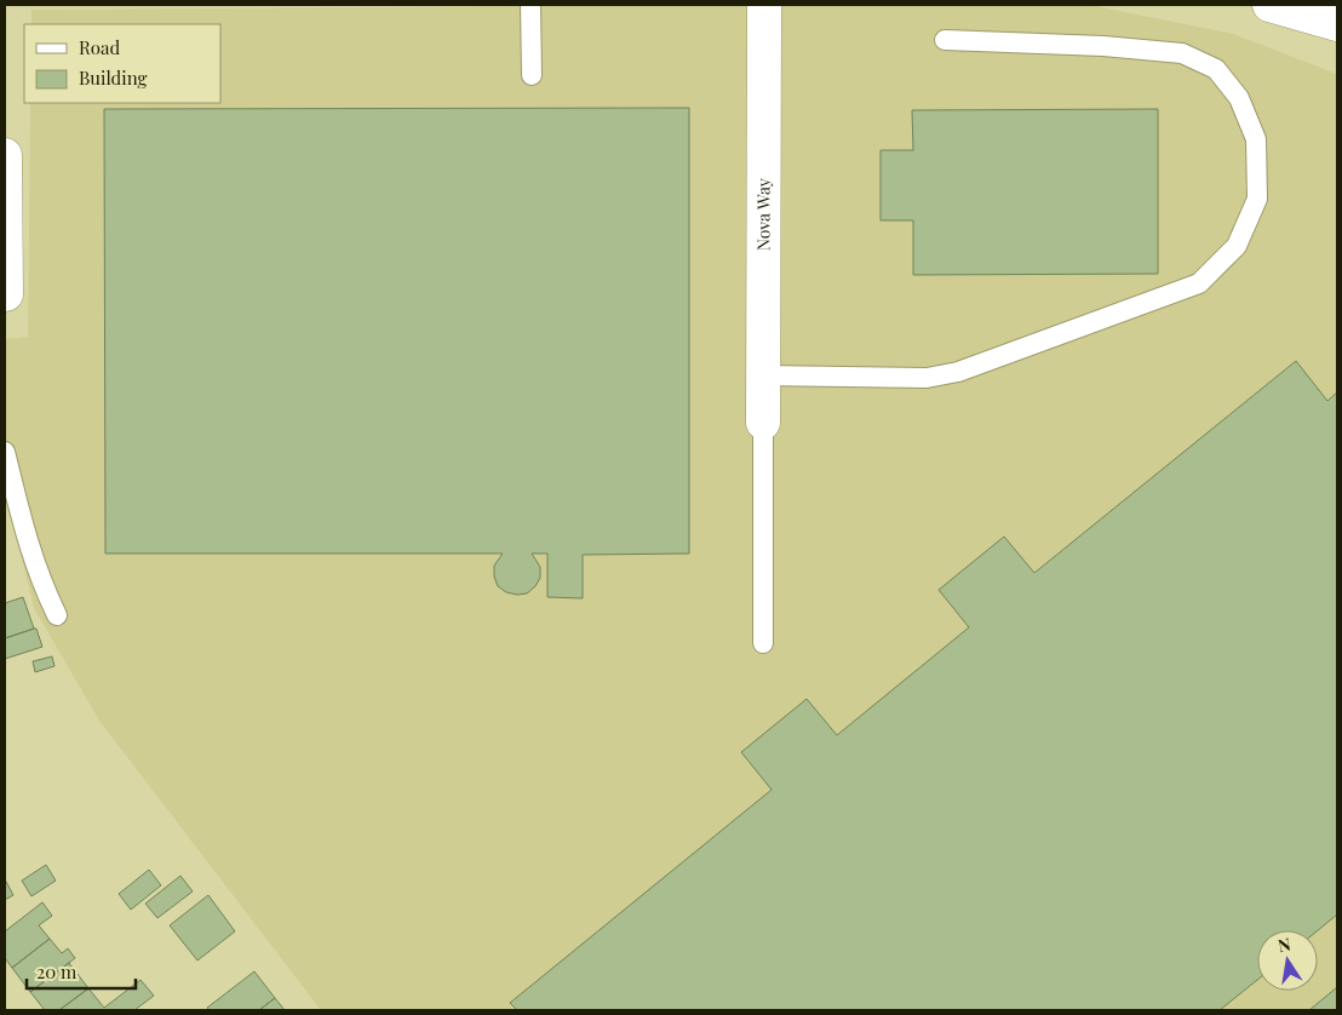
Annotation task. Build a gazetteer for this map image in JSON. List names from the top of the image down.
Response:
{
  "streets": {
    "main road": ["Nova Way"]
  },
  "legend": ["Road", "Building"],
  "scale_bar": "20 m",
  "north": "top"
}
